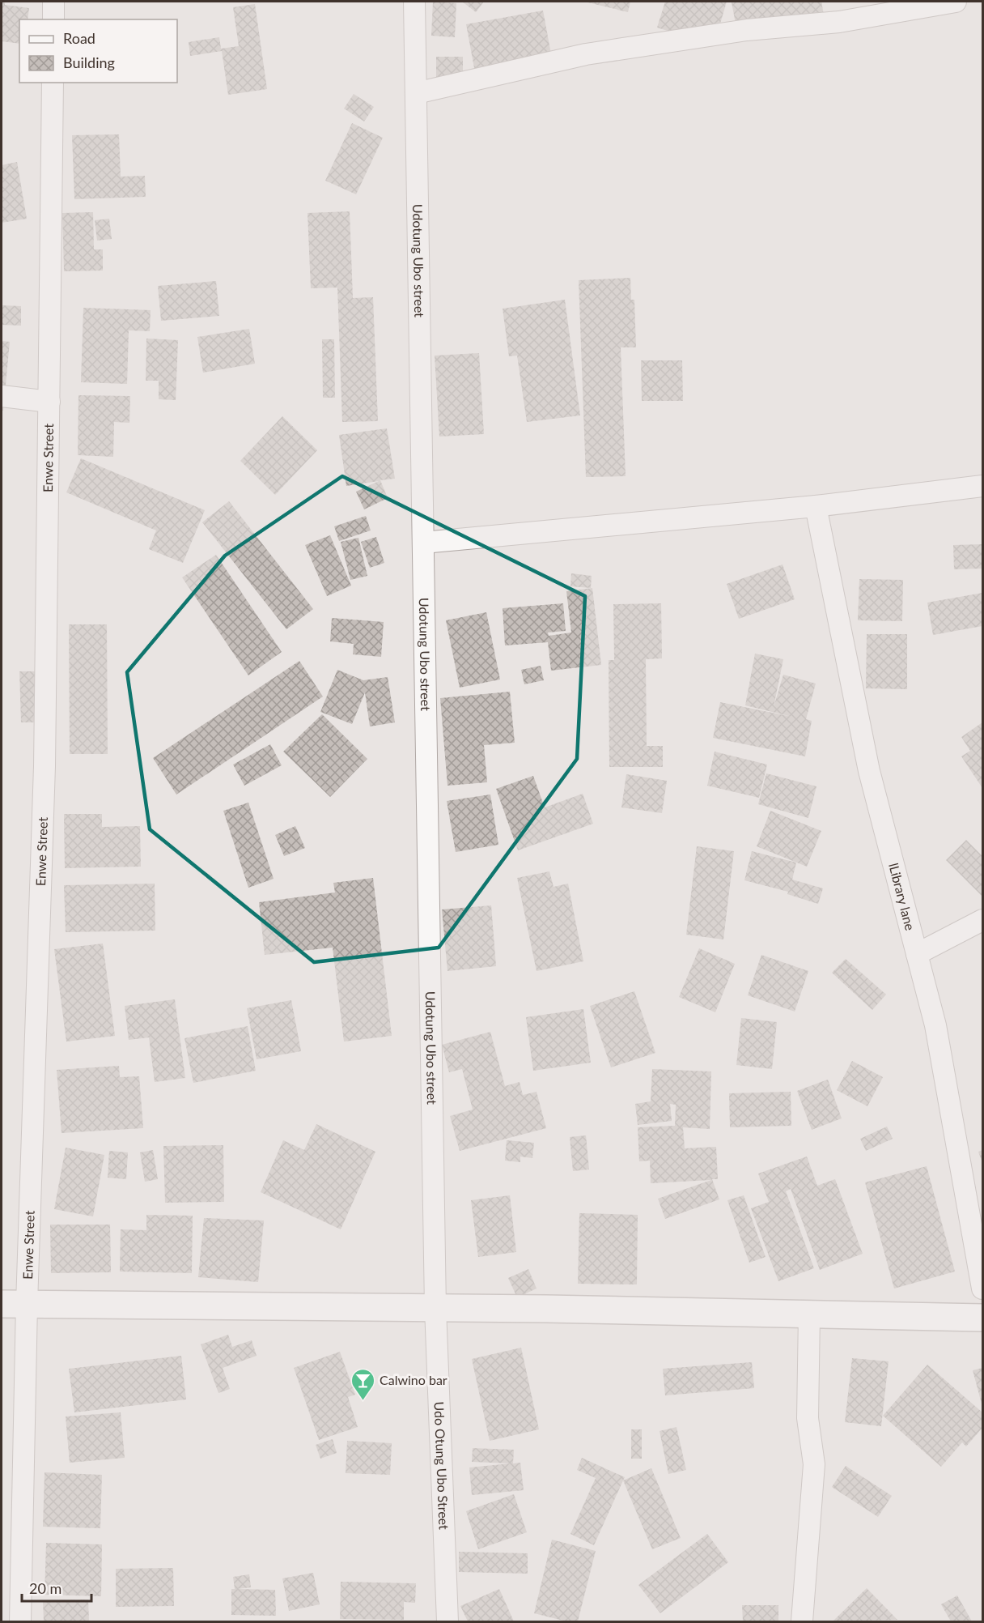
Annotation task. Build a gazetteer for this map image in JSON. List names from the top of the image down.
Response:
{
  "streets": {
    "street": [
      "Udotung Ubo street",
      "Enwe Street",
      "lLibrary lane",
      "Udo Otung Ubo Street"
    ]
  },
  "crossings": [
    ["Udotung Ubo street", "Udo Otung Ubo Street"]
  ],
  "places": {
    "bar": ["Calwino bar"]
  },
  "legend": ["Road", "Building"],
  "scale_bar": "20 m"
}
